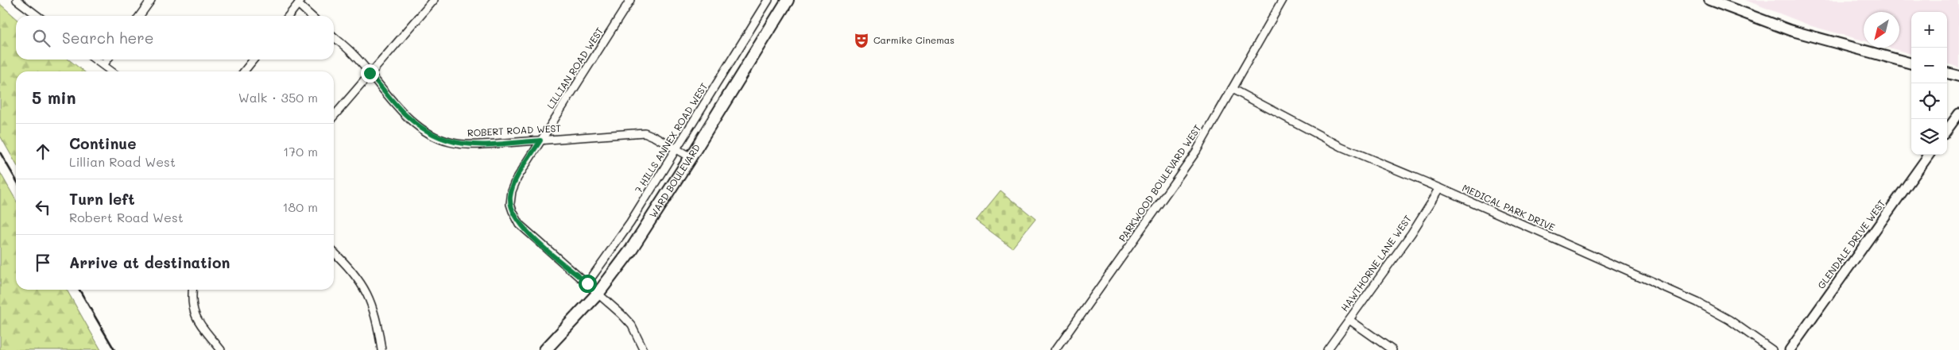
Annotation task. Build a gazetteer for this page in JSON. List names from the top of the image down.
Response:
{
  "streets": {
    "main road": ["WARD BOULEVARD"],
    "street": [
      "LILLIAN ROAD WEST",
      "ROBERT ROAD WEST",
      "7 HILLS ANNEX ROAD WEST",
      "PARKWOOD BOULEVARD WEST",
      "MEDICAL PARK DRIVE",
      "GLENDALE DRIVE WEST",
      "HAWTHORNE LANE WEST"
    ]
  },
  "crossings": [
    ["LILLIAN ROAD WEST", "ROBERT ROAD WEST"],
    ["LILLIAN ROAD WEST", "7 HILLS ANNEX ROAD WEST"],
    ["LILLIAN ROAD WEST", "WARD BOULEVARD"],
    ["ROBERT ROAD WEST", "7 HILLS ANNEX ROAD WEST"],
    ["ROBERT ROAD WEST", "WARD BOULEVARD"],
    ["PARKWOOD BOULEVARD WEST", "MEDICAL PARK DRIVE"],
    ["MEDICAL PARK DRIVE", "HAWTHORNE LANE WEST"]
  ],
  "places": {
    "theatre": ["Carmike Cinemas"]
  },
  "north": "bottom left",
  "page": {
    "map_buttons": ["+", "−"],
    "search": "Search here",
    "heading": ["5 min", "Walk · 350 m"],
    "list": [
      ["Continue", "Lillian Road West", "170 m"],
      ["Turn left", "Robert Road West", "180 m"],
      "Arrive at destination"
    ]
  }
}
